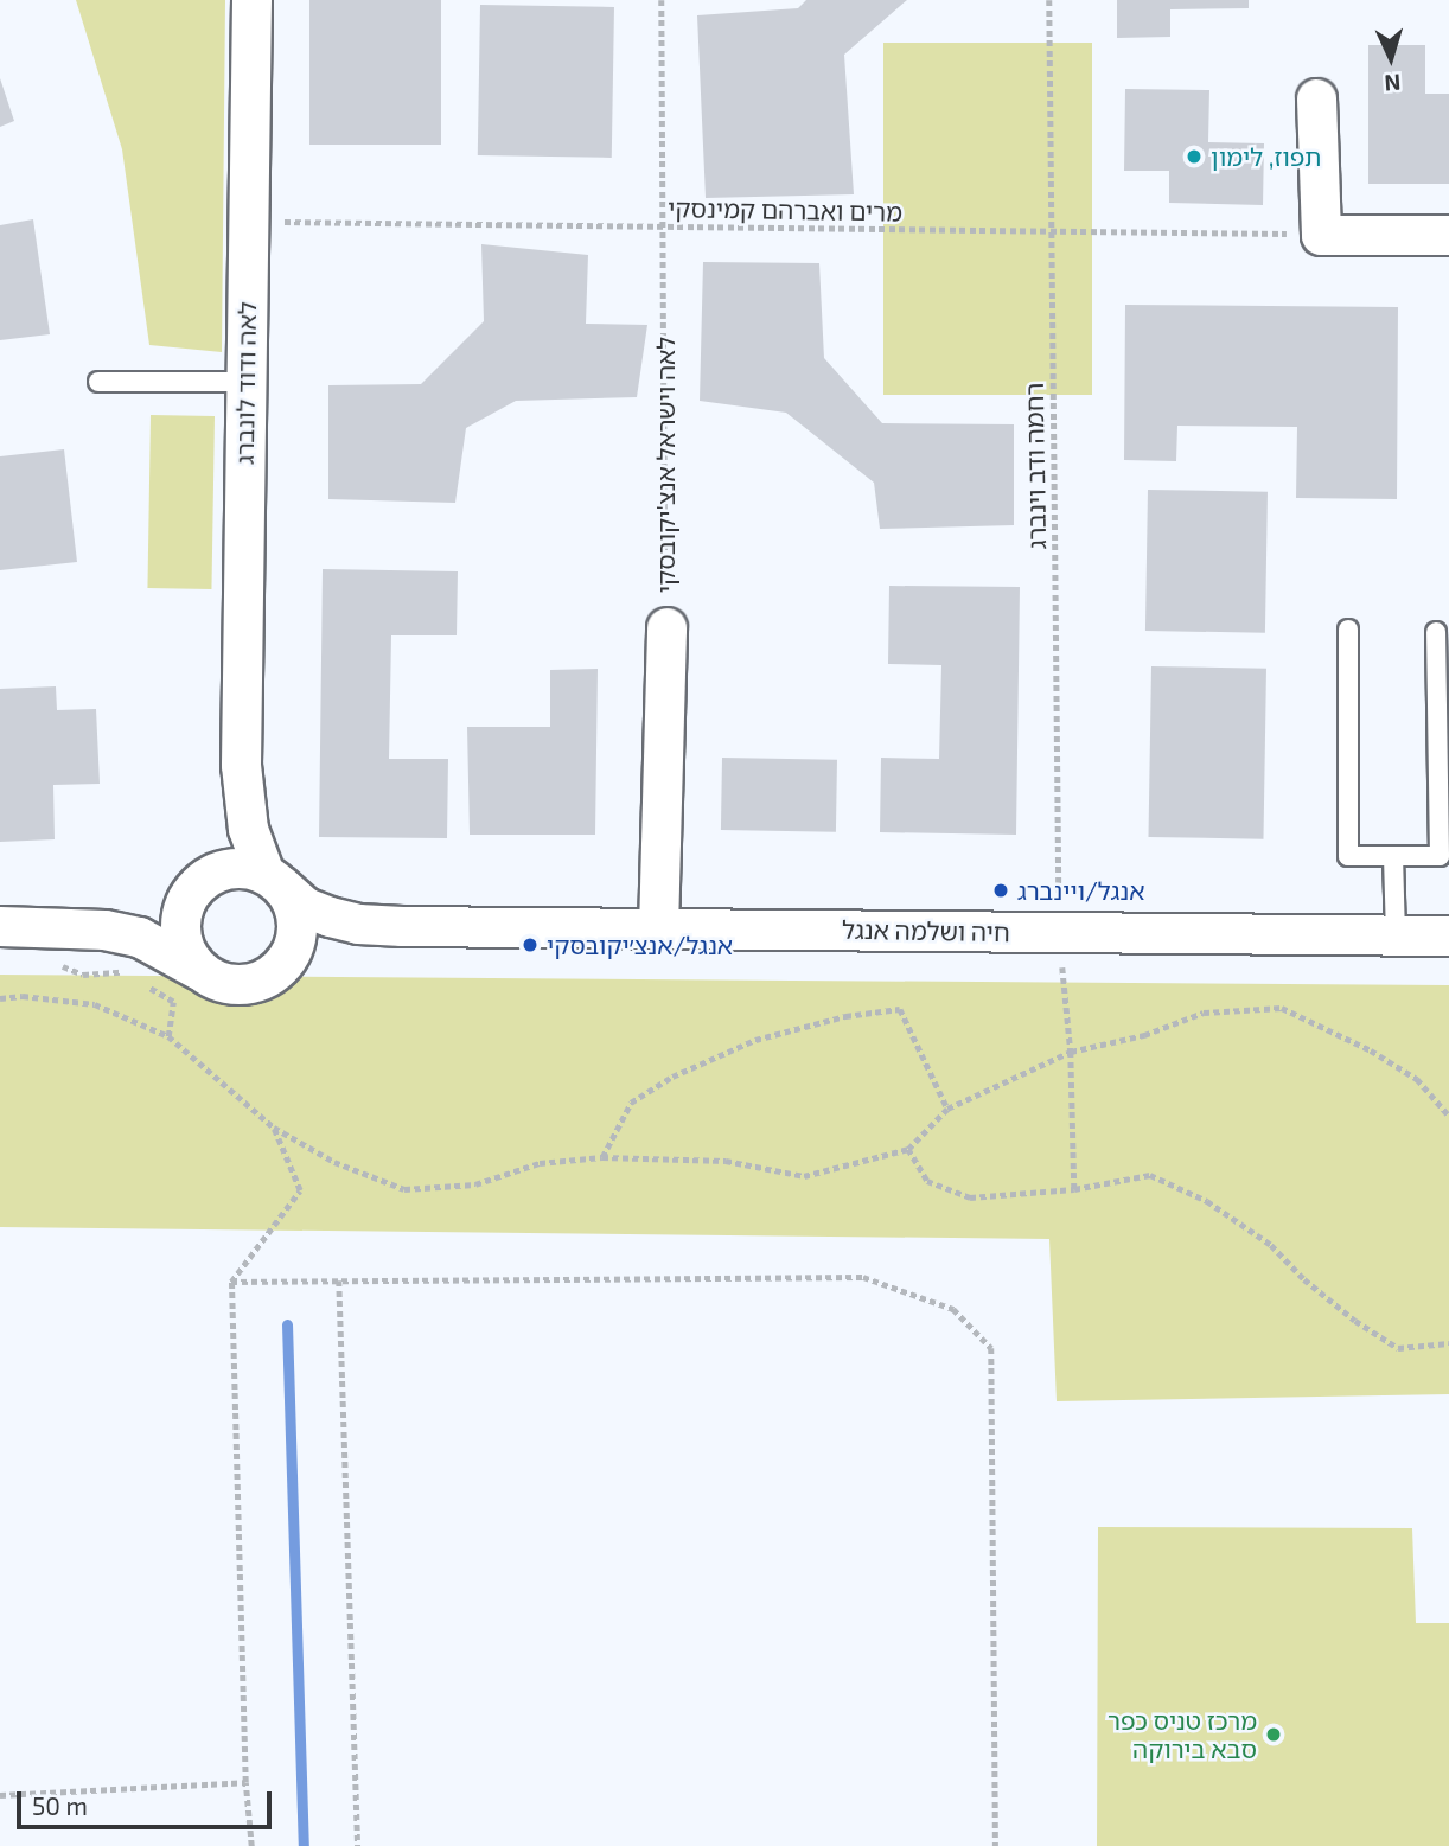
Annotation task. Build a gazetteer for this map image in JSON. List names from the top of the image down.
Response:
{
  "streets": {
    "street": ["לאה ודוד לונברג", "לאה וישראל אנצ'יקובסקי", "חיה ושלמה אנגל"],
    "path": ["מרים ואברהם קמינסקי", "רחמה ודב וינברג"]
  },
  "crossings": [
    ["מרים ואברהם קמינסקי", "לאה ודוד לונברג"],
    ["מרים ואברהם קמינסקי", "לאה וישראל אנצ'יקובסקי"],
    ["מרים ואברהם קמינסקי", "רחמה ודב וינברג"],
    ["לאה ודוד לונברג", "חיה ושלמה אנגל"],
    ["לאה וישראל אנצ'יקובסקי", "חיה ושלמה אנגל"],
    ["רחמה ודב וינברג", "חיה ושלמה אנגל"]
  ],
  "places": [
    "תפוז, לימון",
    "אנגל/ויינברג",
    "אנגל/אנצ׳יקובסקי",
    "מרכז טניס כפר סבא בירוקה"
  ],
  "scale_bar": "50 m",
  "north": "bottom"
}
